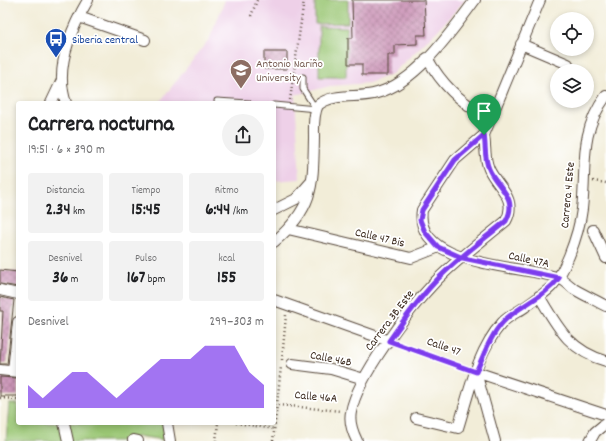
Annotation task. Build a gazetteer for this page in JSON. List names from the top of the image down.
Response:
{
  "streets": {
    "street": [
      "Carrera 4 Este",
      "Calle 47 Bis",
      "Calle 47A",
      "Carrera 3B Este",
      "Calle 46B"
    ],
    "path": ["Calle 47", "Calle 46A"]
  },
  "crossings": [
    ["Carrera 4 Este", "Calle 47A"],
    ["Carrera 4 Este", "Calle 47"],
    ["Calle 47A", "Carrera 3B Este"],
    ["Carrera 3B Este", "Calle 47"],
    ["Carrera 3B Este", "Calle 46B"],
    ["Carrera 3B Este", "Calle 46A"]
  ],
  "places": {
    "bus stop": ["Siberia central"],
    "school or university": ["Antonio Nariño University"]
  },
  "page": {
    "heading": ["Carrera nocturna", "19:51 · 6 × 390 m"],
    "stats": [
      ["Distancia", "2.34 km"],
      ["Tiempo", "15:45"],
      ["Ritmo", "6:44 /km"],
      ["Desnivel", "36 m"],
      ["Pulso", "167 bpm"],
      ["kcal", "155"]
    ],
    "chart": ["Desnivel", "299–303 m"]
  }
}
